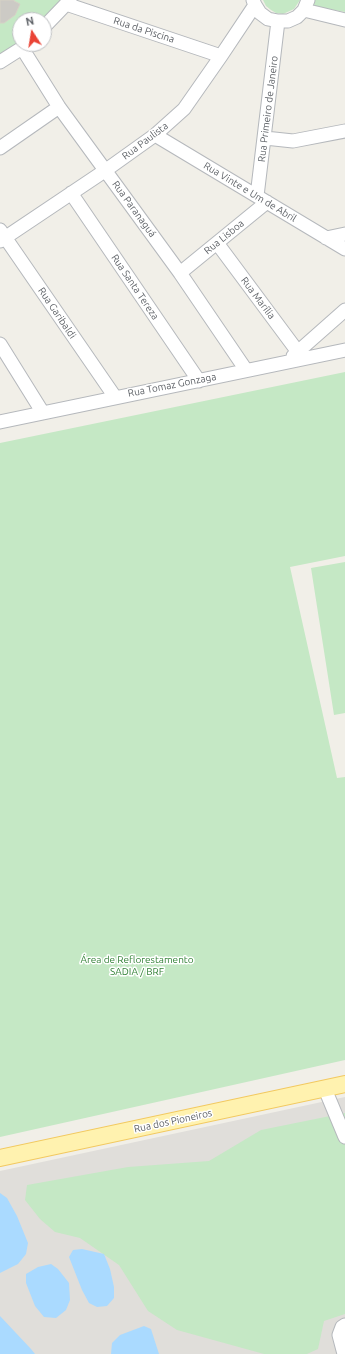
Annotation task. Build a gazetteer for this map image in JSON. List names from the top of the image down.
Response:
{
  "streets": {
    "main road": ["Rua dos Pioneiros"],
    "street": [
      "Rua da Piscina",
      "Rua Primeiro de Janeiro",
      "Rua Paulista",
      "Rua Vinte e Um de Abril",
      "Rua Paranaguá",
      "Rua Lisboa",
      "Rua Santa Tereza",
      "Rua Marília",
      "Rua Garibaldi",
      "Rua Tomaz Gonzaga"
    ]
  },
  "crossings": [
    ["Rua da Piscina", "Rua Paulista"],
    ["Rua Primeiro de Janeiro", "Rua Vinte e Um de Abril"],
    ["Rua Primeiro de Janeiro", "Rua Lisboa"],
    ["Rua Paulista", "Rua Vinte e Um de Abril"],
    ["Rua Paulista", "Rua Paranaguá"],
    ["Rua Paulista", "Rua Santa Tereza"],
    ["Rua Paulista", "Rua Garibaldi"],
    ["Rua Vinte e Um de Abril", "Rua Lisboa"],
    ["Rua Paranaguá", "Rua Lisboa"],
    ["Rua Paranaguá", "Rua Tomaz Gonzaga"],
    ["Rua Lisboa", "Rua Marília"],
    ["Rua Santa Tereza", "Rua Tomaz Gonzaga"],
    ["Rua Garibaldi", "Rua Tomaz Gonzaga"]
  ],
  "parks": ["Área de Reflorestamento SADIA / BRF"],
  "north": "top"
}
